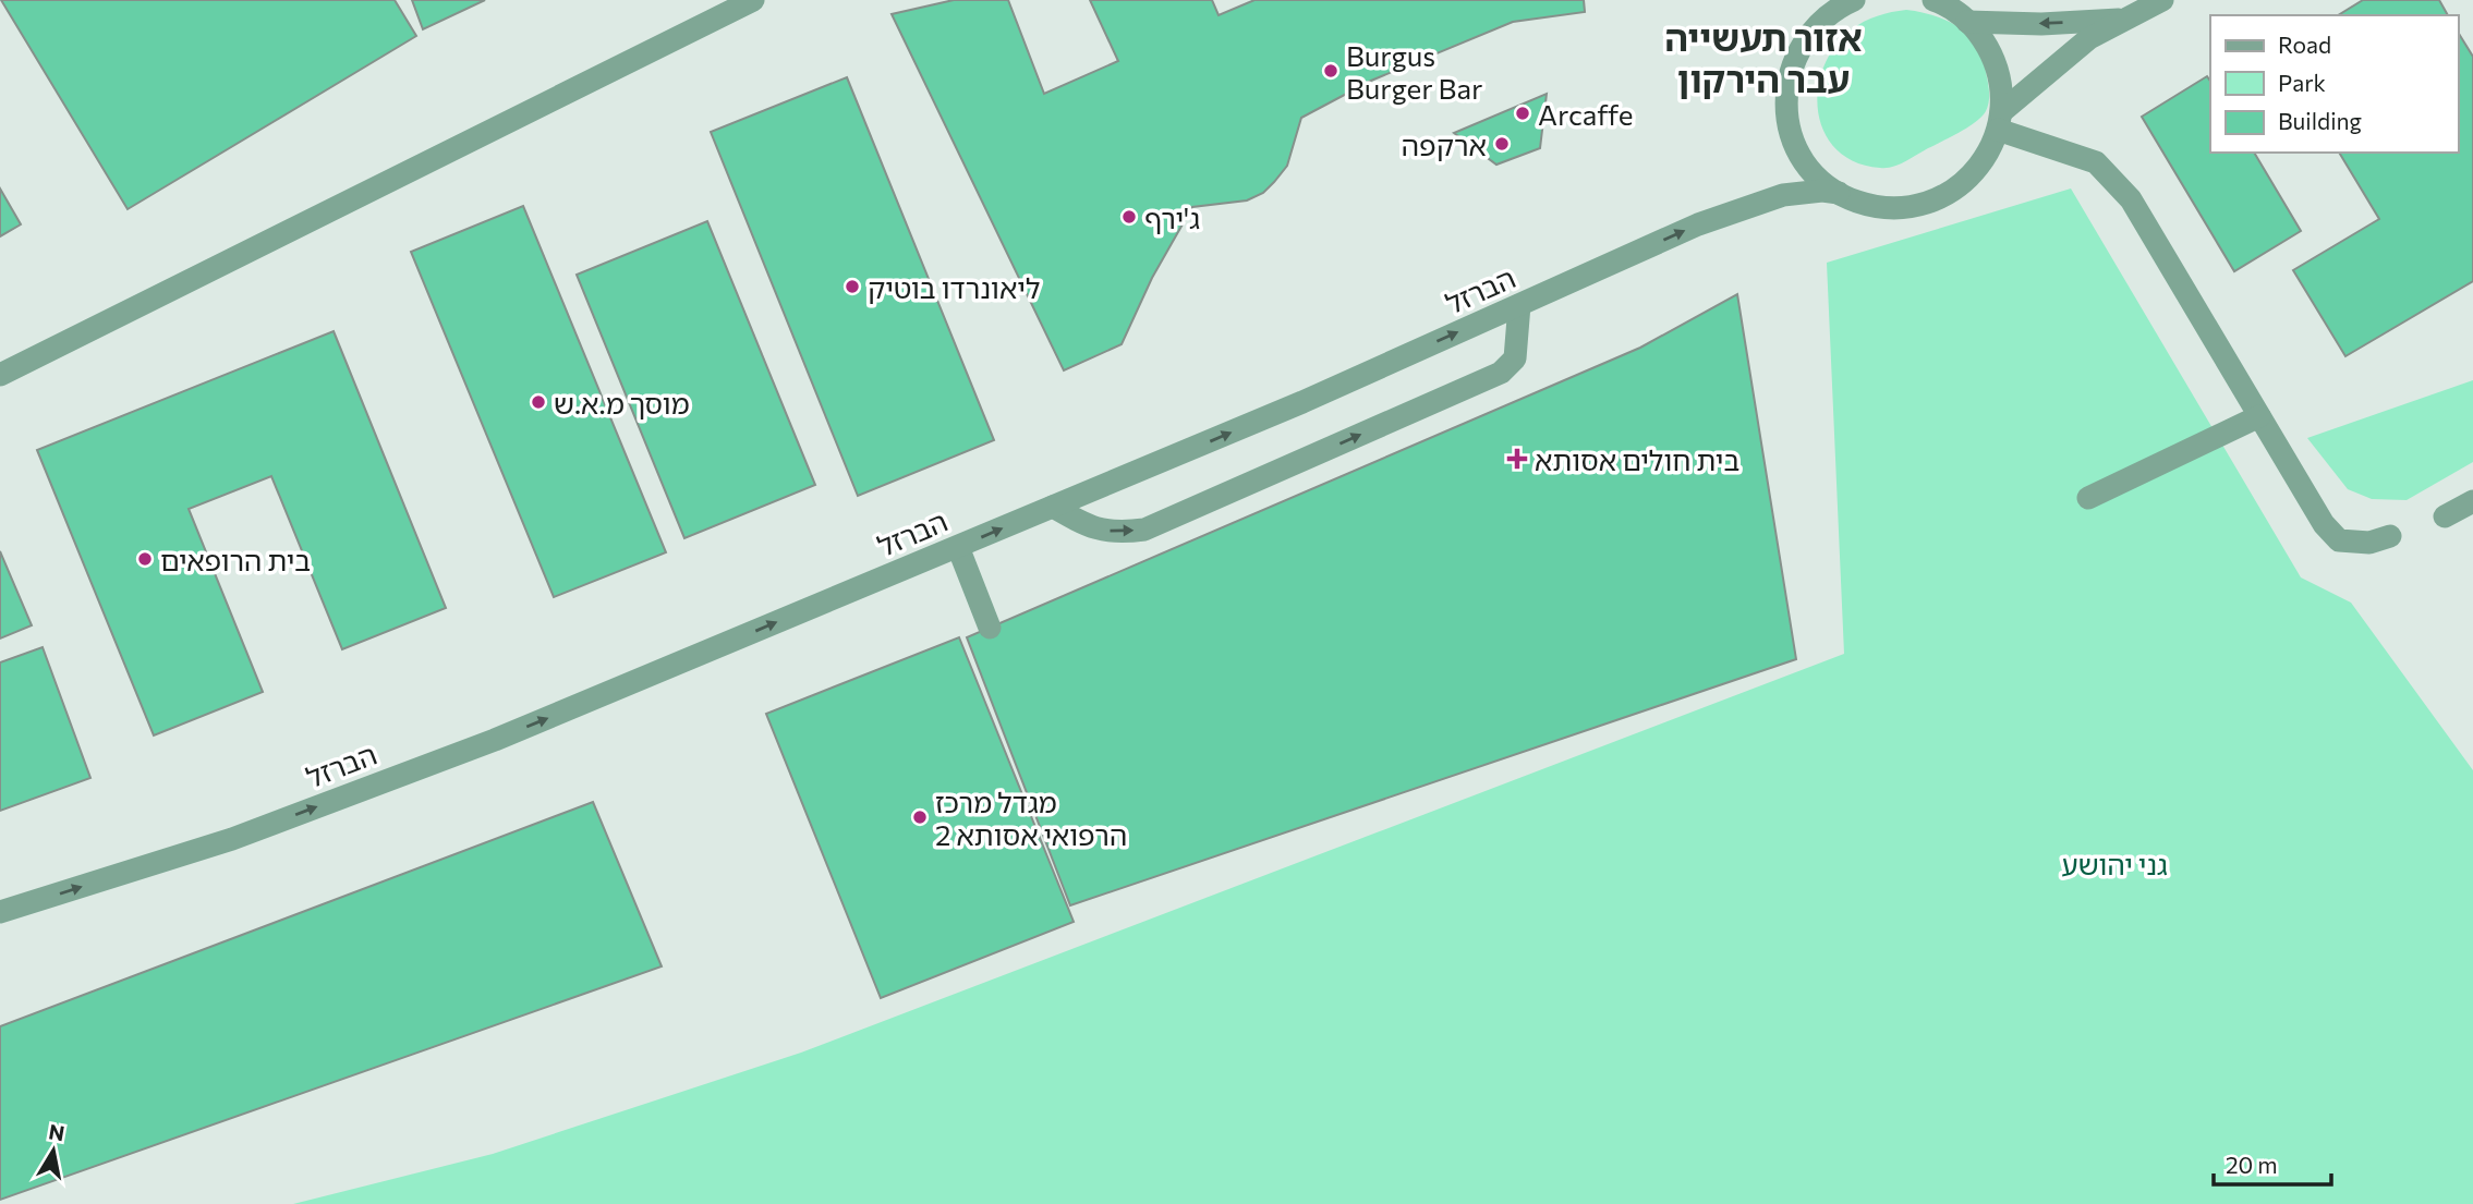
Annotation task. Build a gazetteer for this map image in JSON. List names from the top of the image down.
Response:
{
  "streets": {
    "street": ["הברזל"]
  },
  "districts": ["אזור תעשייה עבר הירקון"],
  "parks": ["גני יהושע"],
  "places": {
    "other": [
      "Burgus Burger Bar",
      "Arcaffe",
      "ארקפה",
      "ג'ירף",
      "ליאונרדו בוטיק",
      "מוסך מ.א.ש",
      "בית הרופאים",
      "מגדל מרכז הרפואי אסותא 2"
    ],
    "health": ["בית חולים אסותא"]
  },
  "legend": ["Road", "Park", "Building"],
  "scale_bar": "20 m",
  "north": "top"
}
